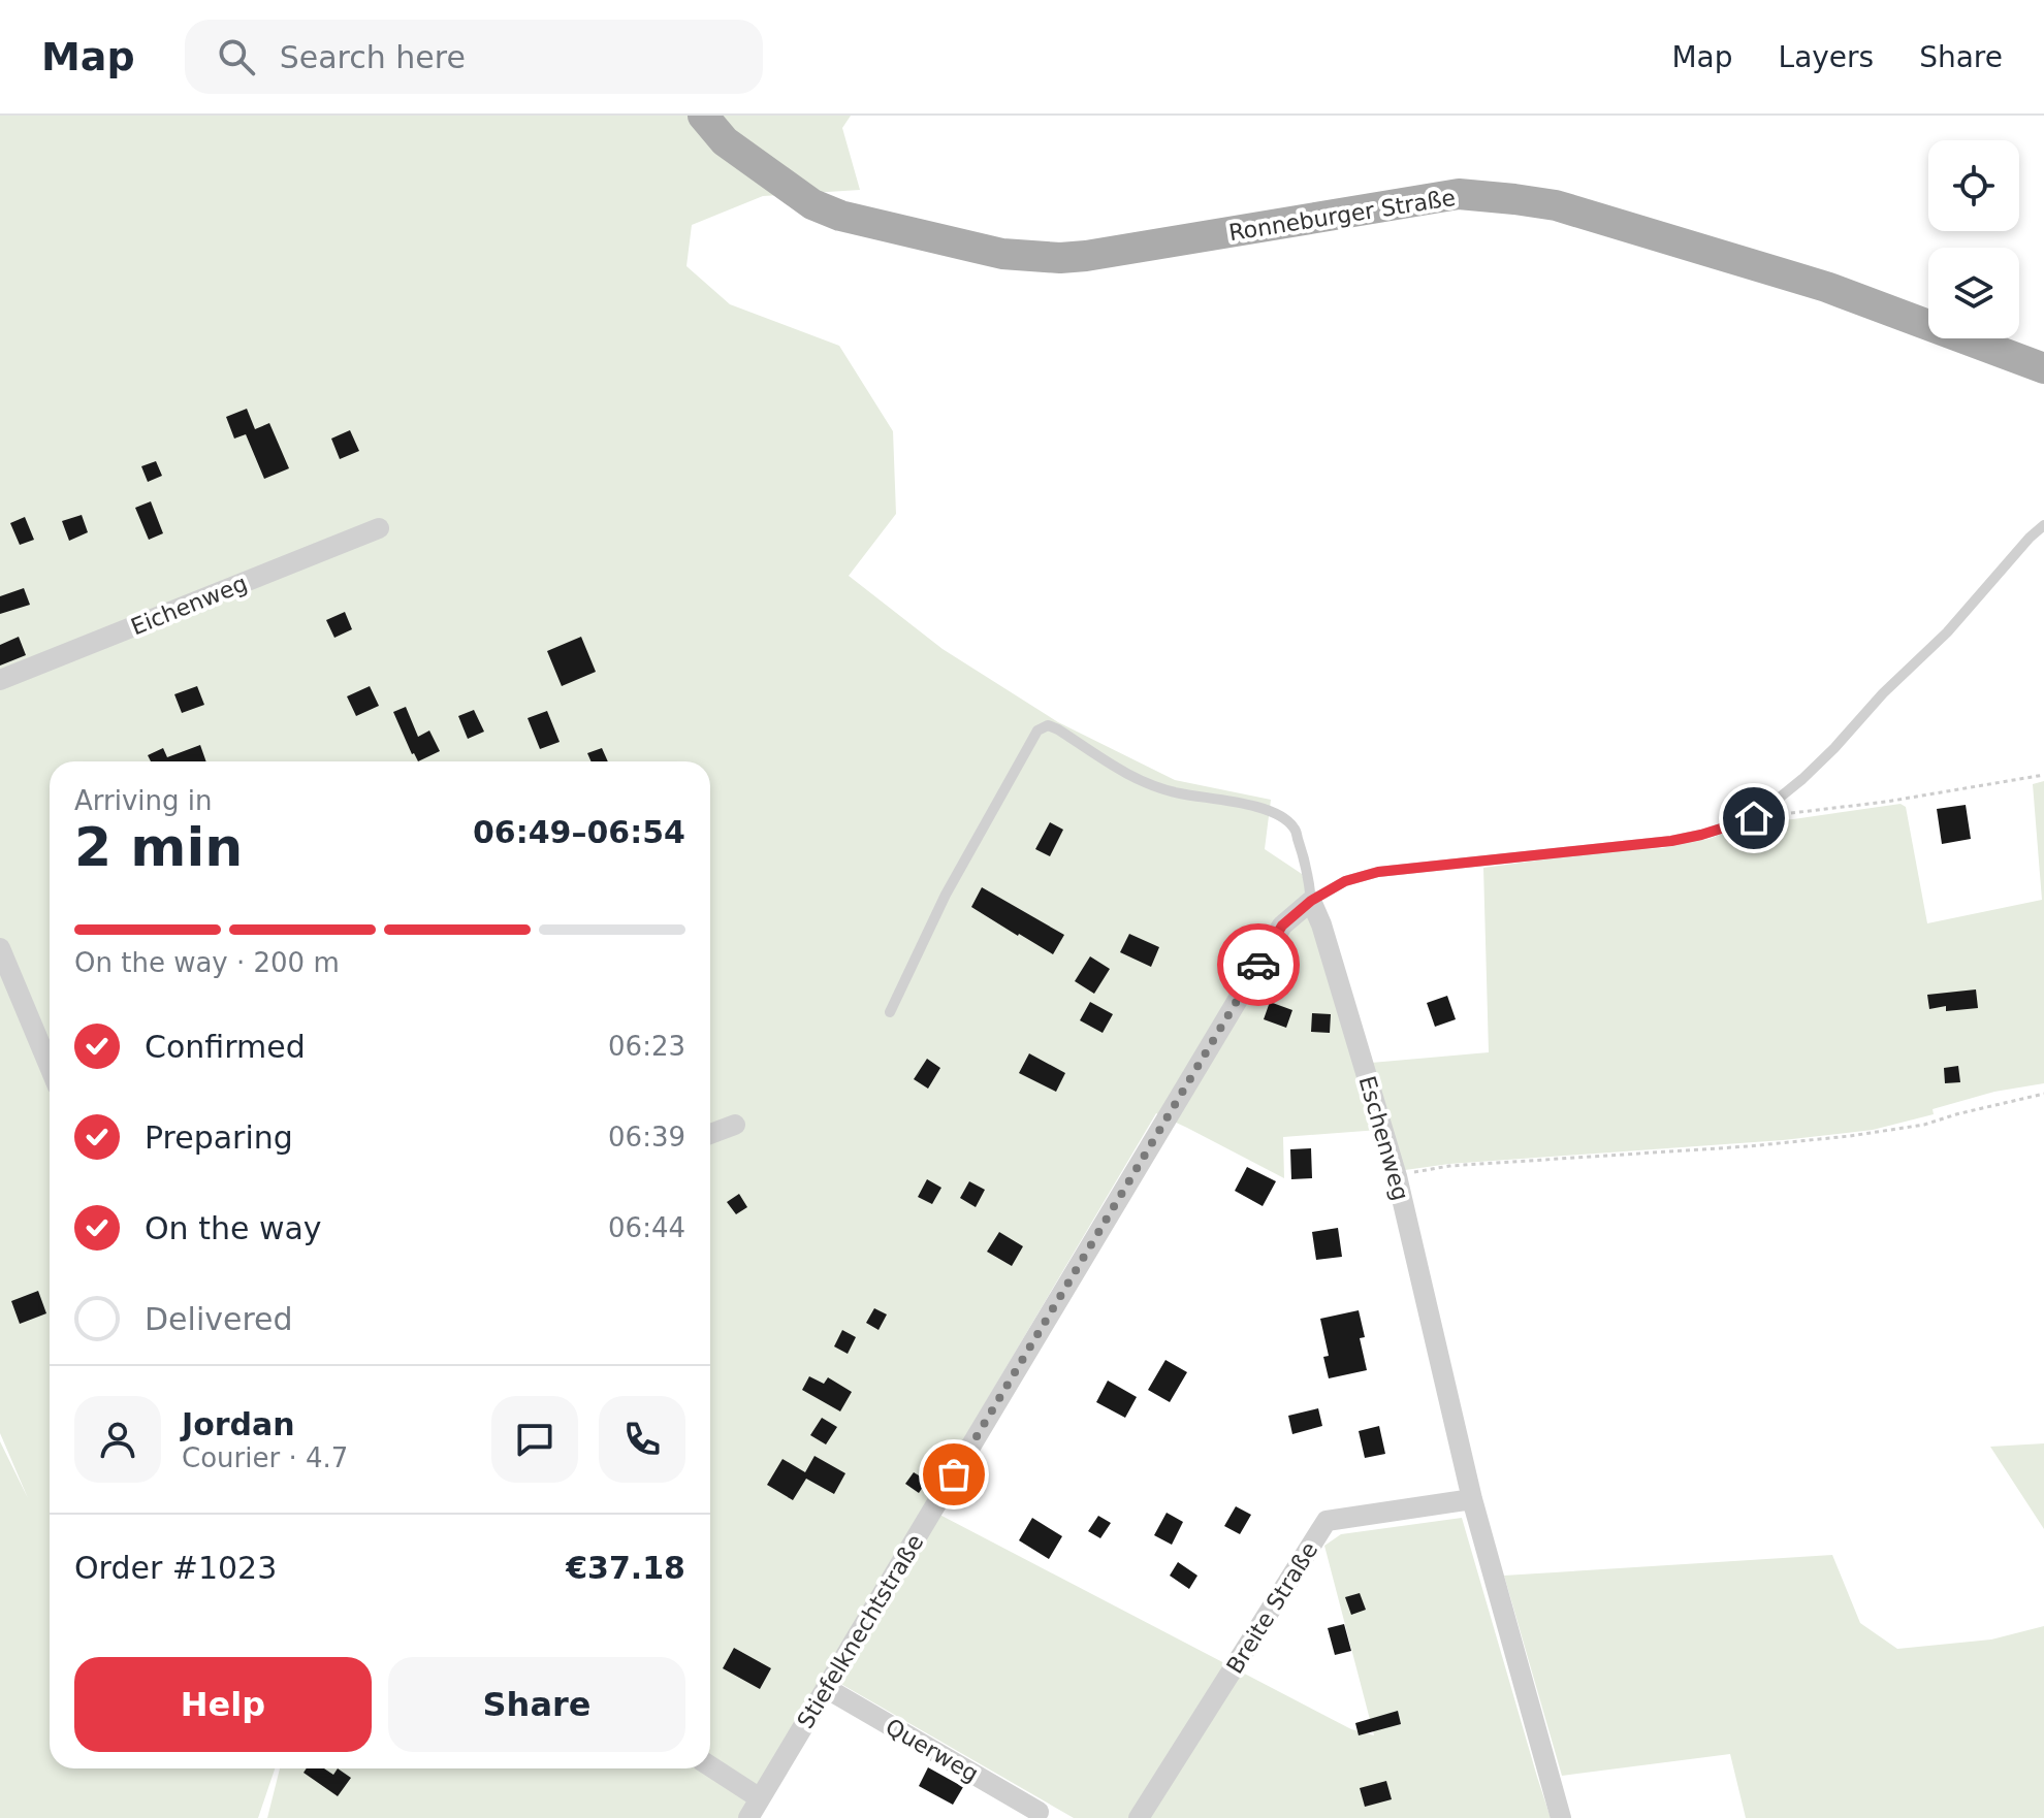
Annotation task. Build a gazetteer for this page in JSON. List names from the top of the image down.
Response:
{
  "streets": {
    "main road": ["Ronneburger Straße"],
    "street": [
      "Eichenweg",
      "Eschenweg",
      "Breite Straße",
      "Stiefelknechtstraße",
      "Querweg"
    ]
  },
  "crossings": [
    ["Eschenweg", "Breite Straße"],
    ["Eschenweg", "Stiefelknechtstraße"],
    ["Stiefelknechtstraße", "Querweg"]
  ],
  "page": {
    "header": "Map",
    "search": "Search here",
    "nav": ["Map", "Layers", "Share"],
    "heading": ["2 min", "Arriving in", "06:49–06:54"],
    "panel": [
      "Jordan",
      "Courier · 4.7",
      "Order #1023",
      "€37.18"
    ],
    "bar": "On the way · 200 m",
    "list": [
      ["Confirmed", "06:23"],
      ["Preparing", "06:39"],
      ["On the way", "06:44"],
      "Delivered"
    ],
    "buttons": ["Help", "Share"]
  }
}
